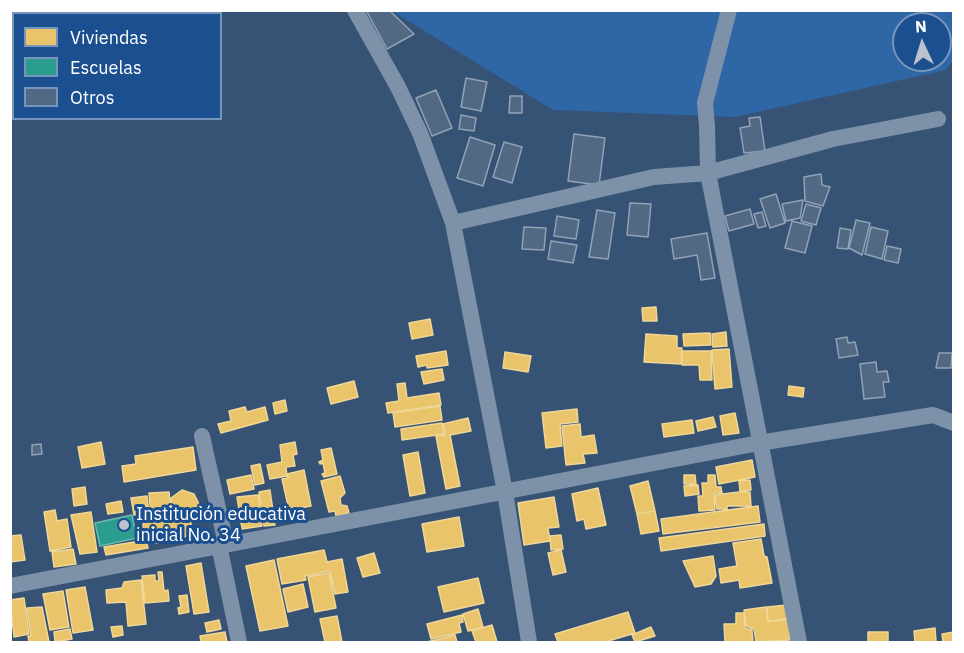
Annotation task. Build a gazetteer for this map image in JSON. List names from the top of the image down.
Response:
{
  "places": ["Institución educativa inicial No. 34"],
  "legend": ["Viviendas", "Escuelas", "Otros"],
  "north": "top"
}
